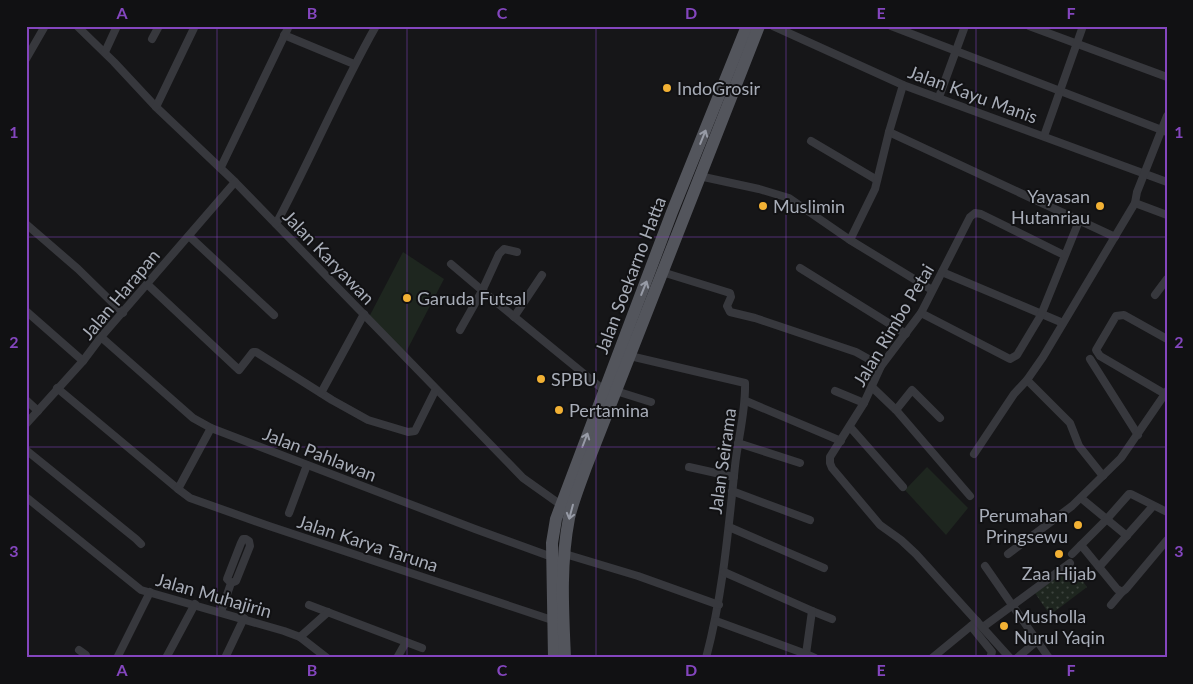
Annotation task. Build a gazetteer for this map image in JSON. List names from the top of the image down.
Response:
{
  "streets": {
    "main road": ["Jalan Soekarno Hatta"],
    "street": [
      "Jalan Kayu Manis",
      "Jalan Karyawan",
      "Jalan Harapan",
      "Jalan Rimbo Petai",
      "Jalan Pahlawan",
      "Jalan Seirama",
      "Jalan Karya Taruna",
      "Jalan Muhajirin"
    ]
  },
  "crossings": [
    ["Jalan Karyawan", "Jalan Soekarno Hatta"],
    ["Jalan Karyawan", "Jalan Harapan"],
    ["Jalan Soekarno Hatta", "Jalan Pahlawan"],
    ["Jalan Soekarno Hatta", "Jalan Seirama"],
    ["Jalan Soekarno Hatta", "Jalan Karya Taruna"],
    ["Jalan Harapan", "Jalan Pahlawan"],
    ["Jalan Harapan", "Jalan Karya Taruna"]
  ],
  "places": [
    "IndoGrosir",
    "Muslimin",
    "Yayasan Hutanriau",
    "Garuda Futsal",
    "SPBU",
    "Pertamina",
    "Perumahan Pringsewu",
    "Zaa Hijab",
    "Musholla Nurul Yaqin"
  ],
  "grid": {
    "columns": [
      "A",
      "B",
      "C",
      "D",
      "E",
      "F"
    ],
    "rows": ["1", "2", "3"]
  }
}
